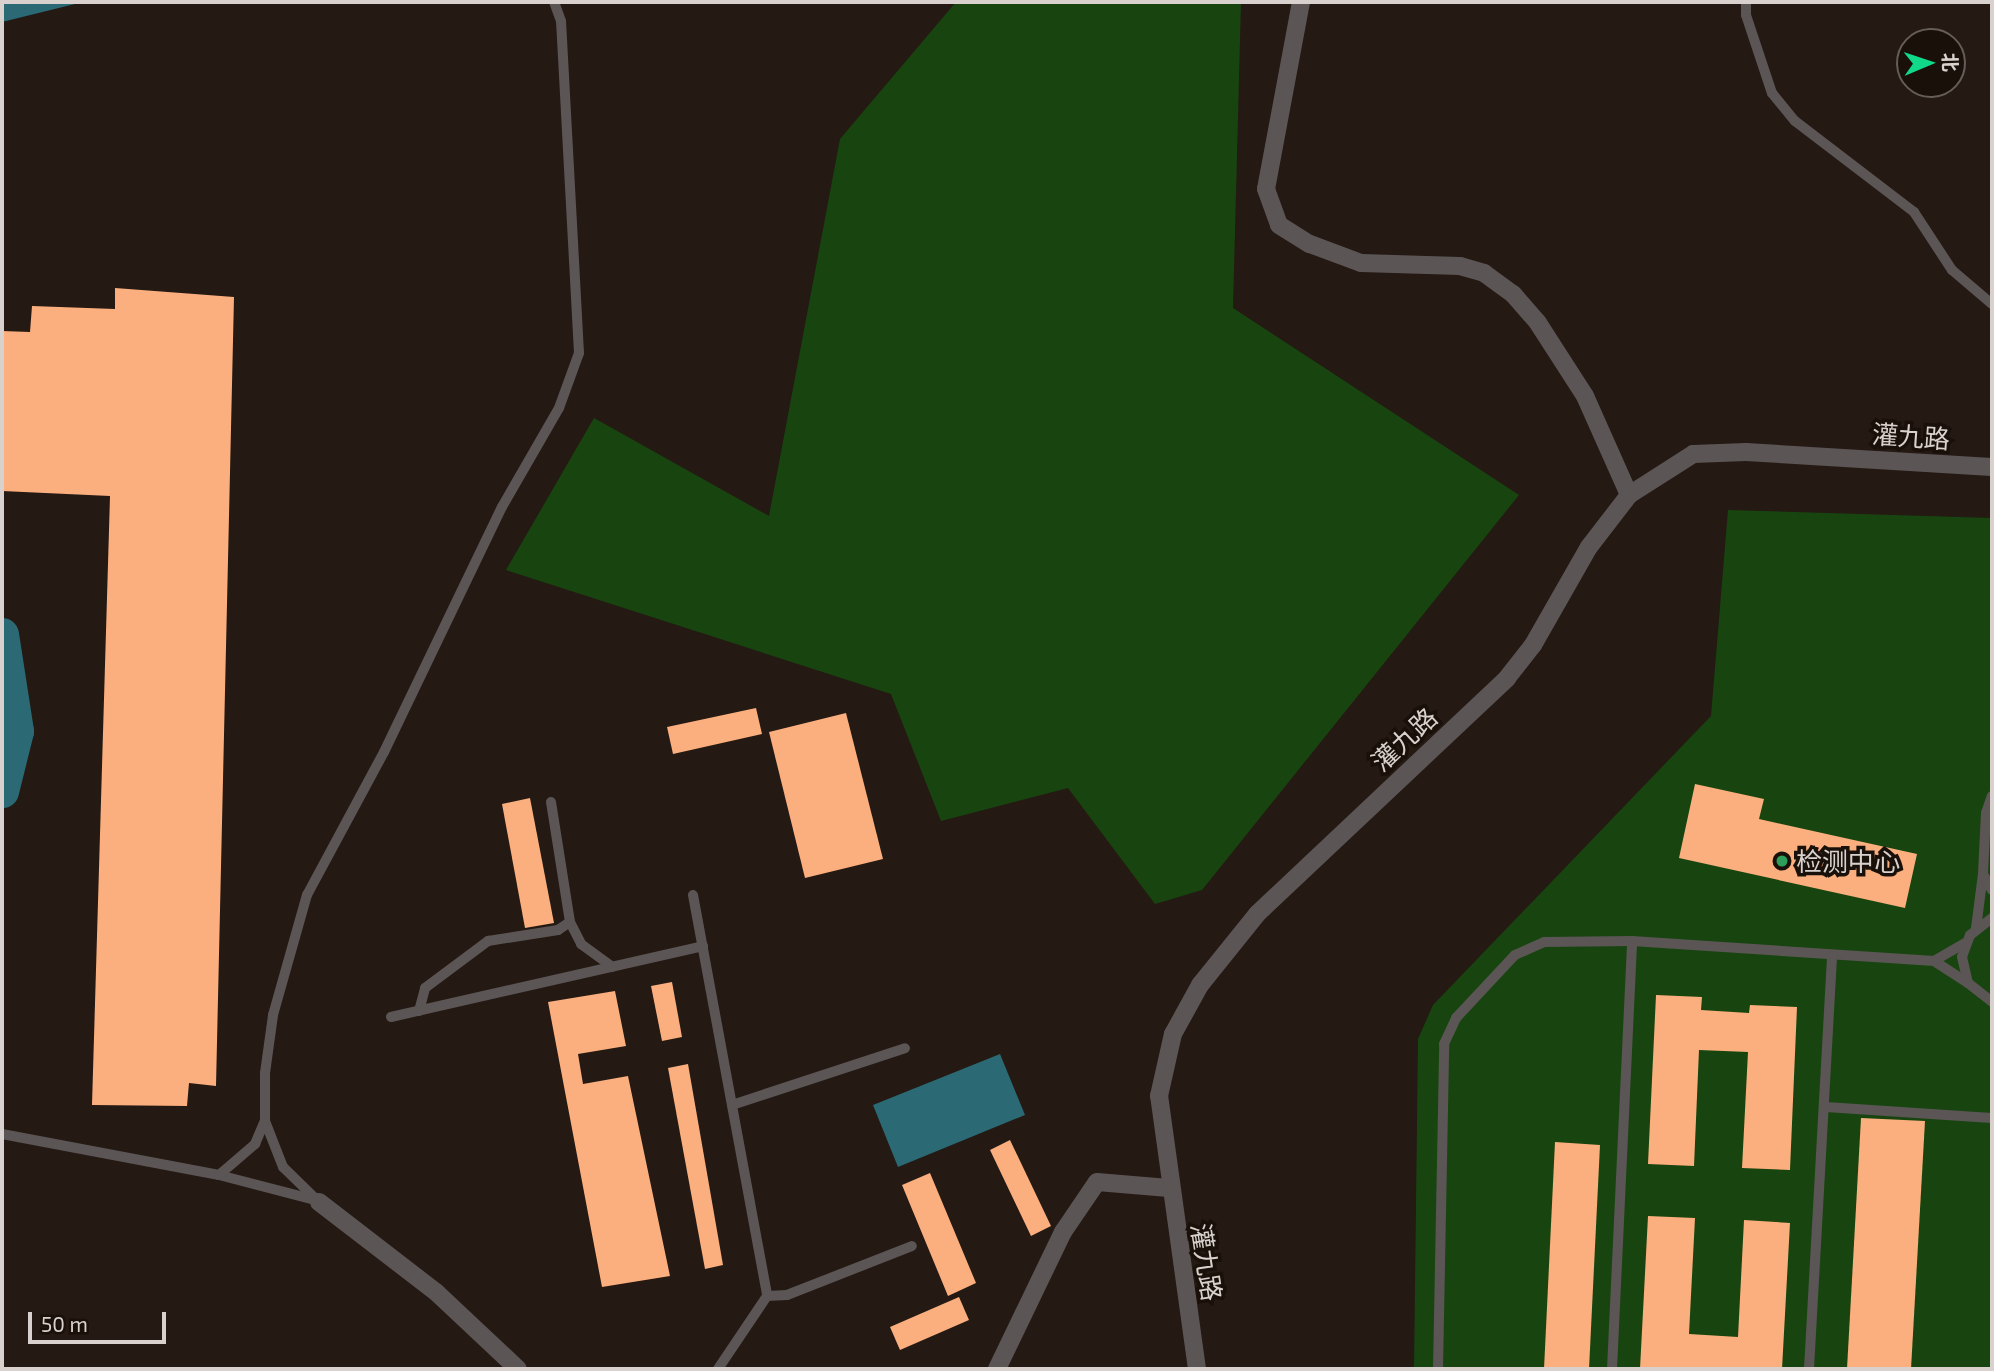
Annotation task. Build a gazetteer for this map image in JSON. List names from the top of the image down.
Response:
{
  "streets": {
    "street": ["灌九路"]
  },
  "places": ["检测中心"],
  "scale_bar": "50 m",
  "north": "right"
}
